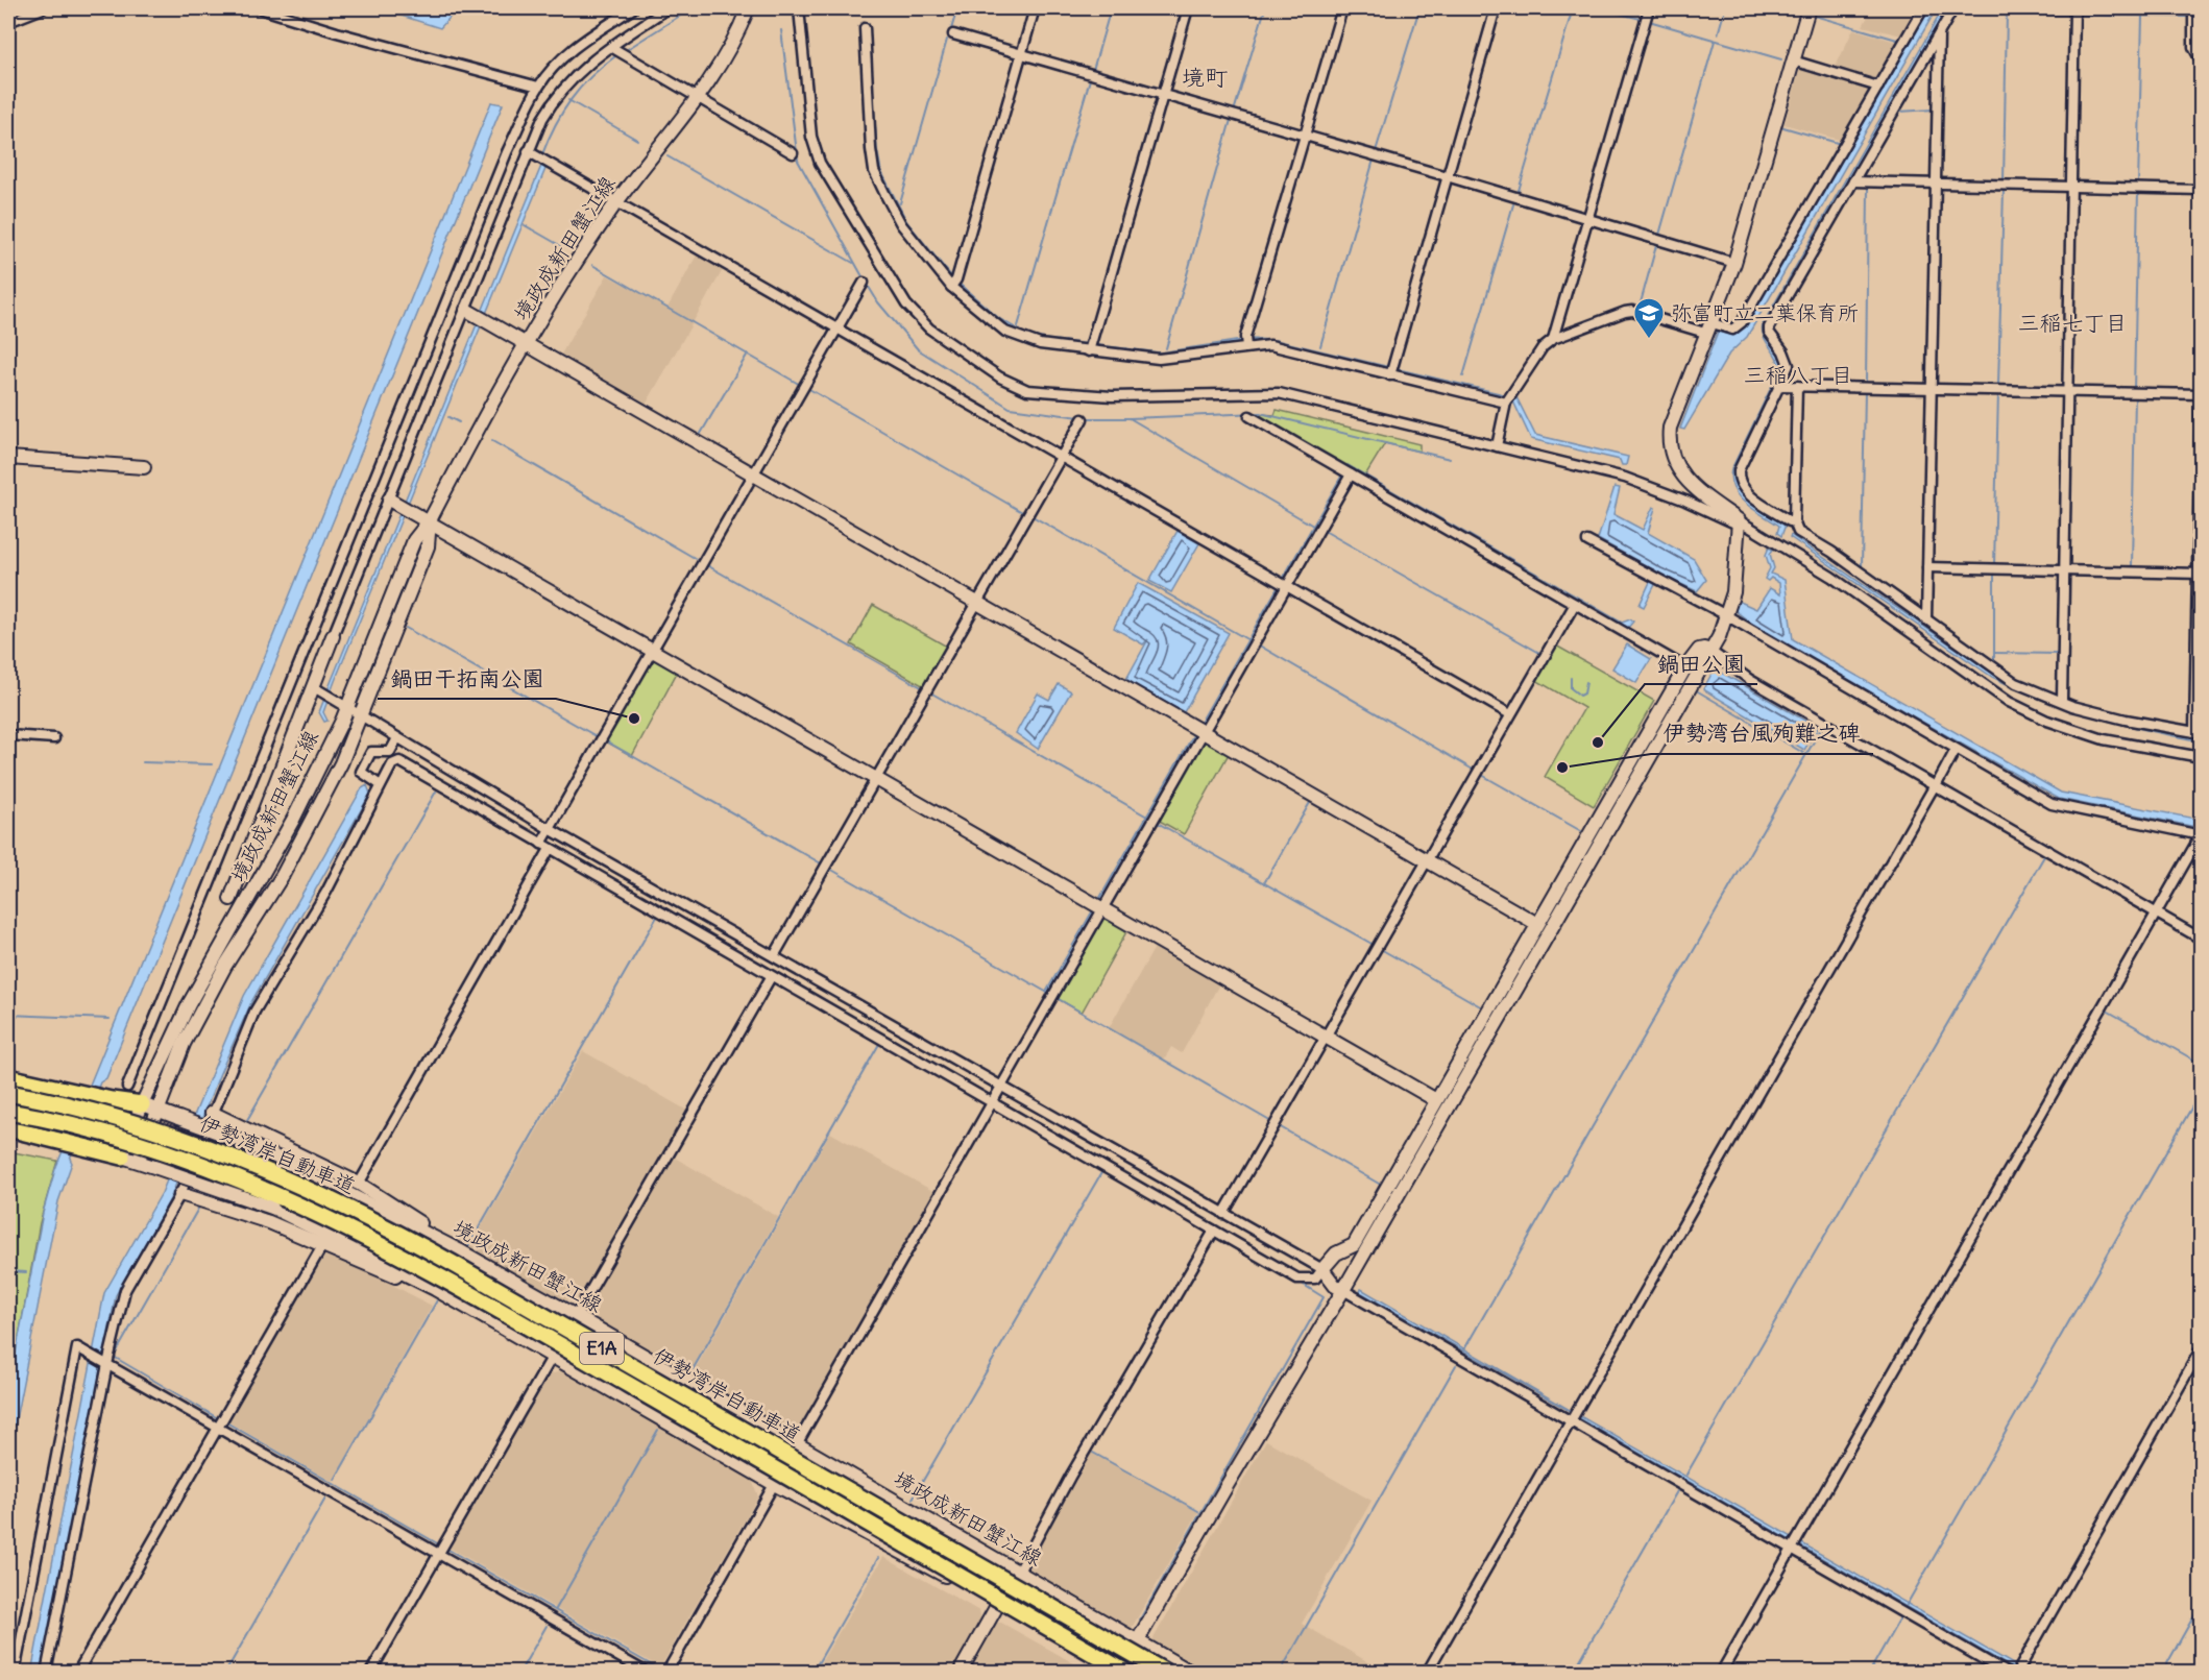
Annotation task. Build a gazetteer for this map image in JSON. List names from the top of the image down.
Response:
{
  "streets": {
    "highway": ["伊勢湾岸自動車道", "E1A"],
    "street": ["境政成新田蟹江線"]
  },
  "districts": ["境町", "三稲七丁目", "三稲八丁目"],
  "places": {
    "school or university": ["弥富町立二葉保育所"],
    "other": ["鍋田干拓南公園", "鍋田公園", "伊勢湾台風殉難之碑"]
  }
}
